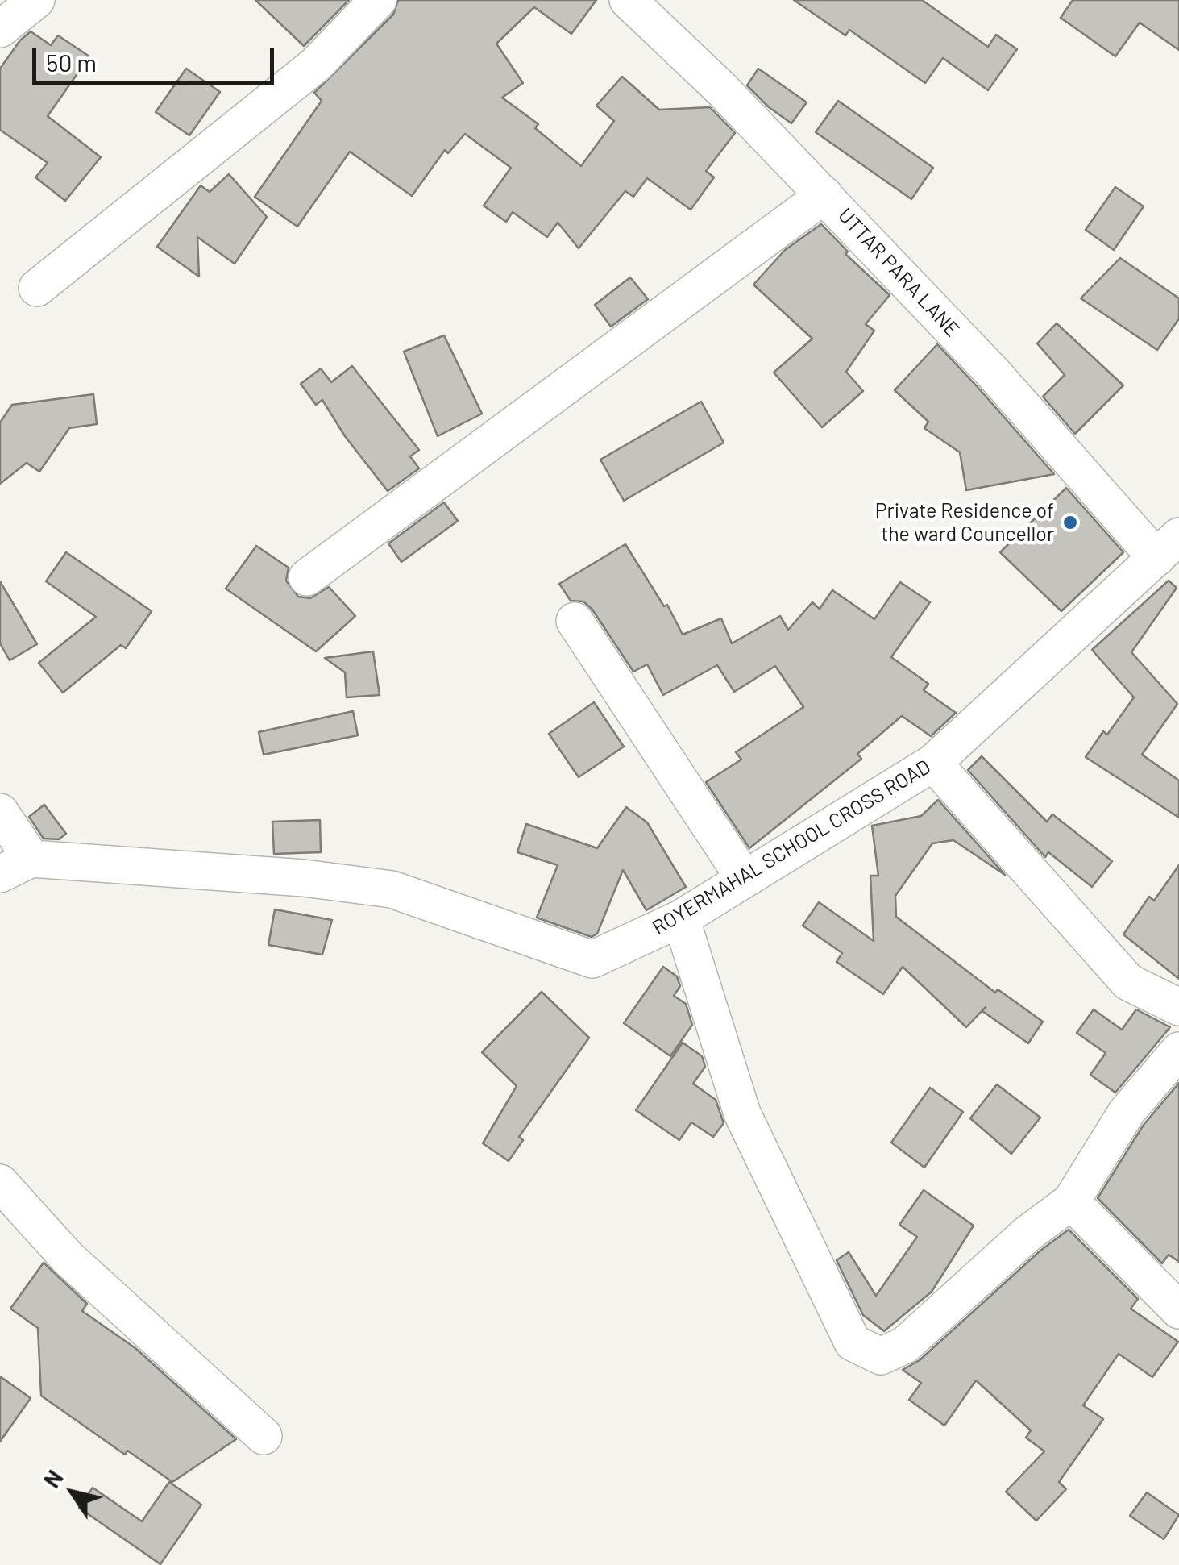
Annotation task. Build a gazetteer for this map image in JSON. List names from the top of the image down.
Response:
{
  "streets": {
    "street": ["UTTAR PARA LANE", "ROYERMAHAL SCHOOL CROSS ROAD"]
  },
  "crossings": [
    ["UTTAR PARA LANE", "ROYERMAHAL SCHOOL CROSS ROAD"]
  ],
  "places": ["Private Residence of the ward Councellor"],
  "scale_bar": "50 m",
  "north": "top left"
}
